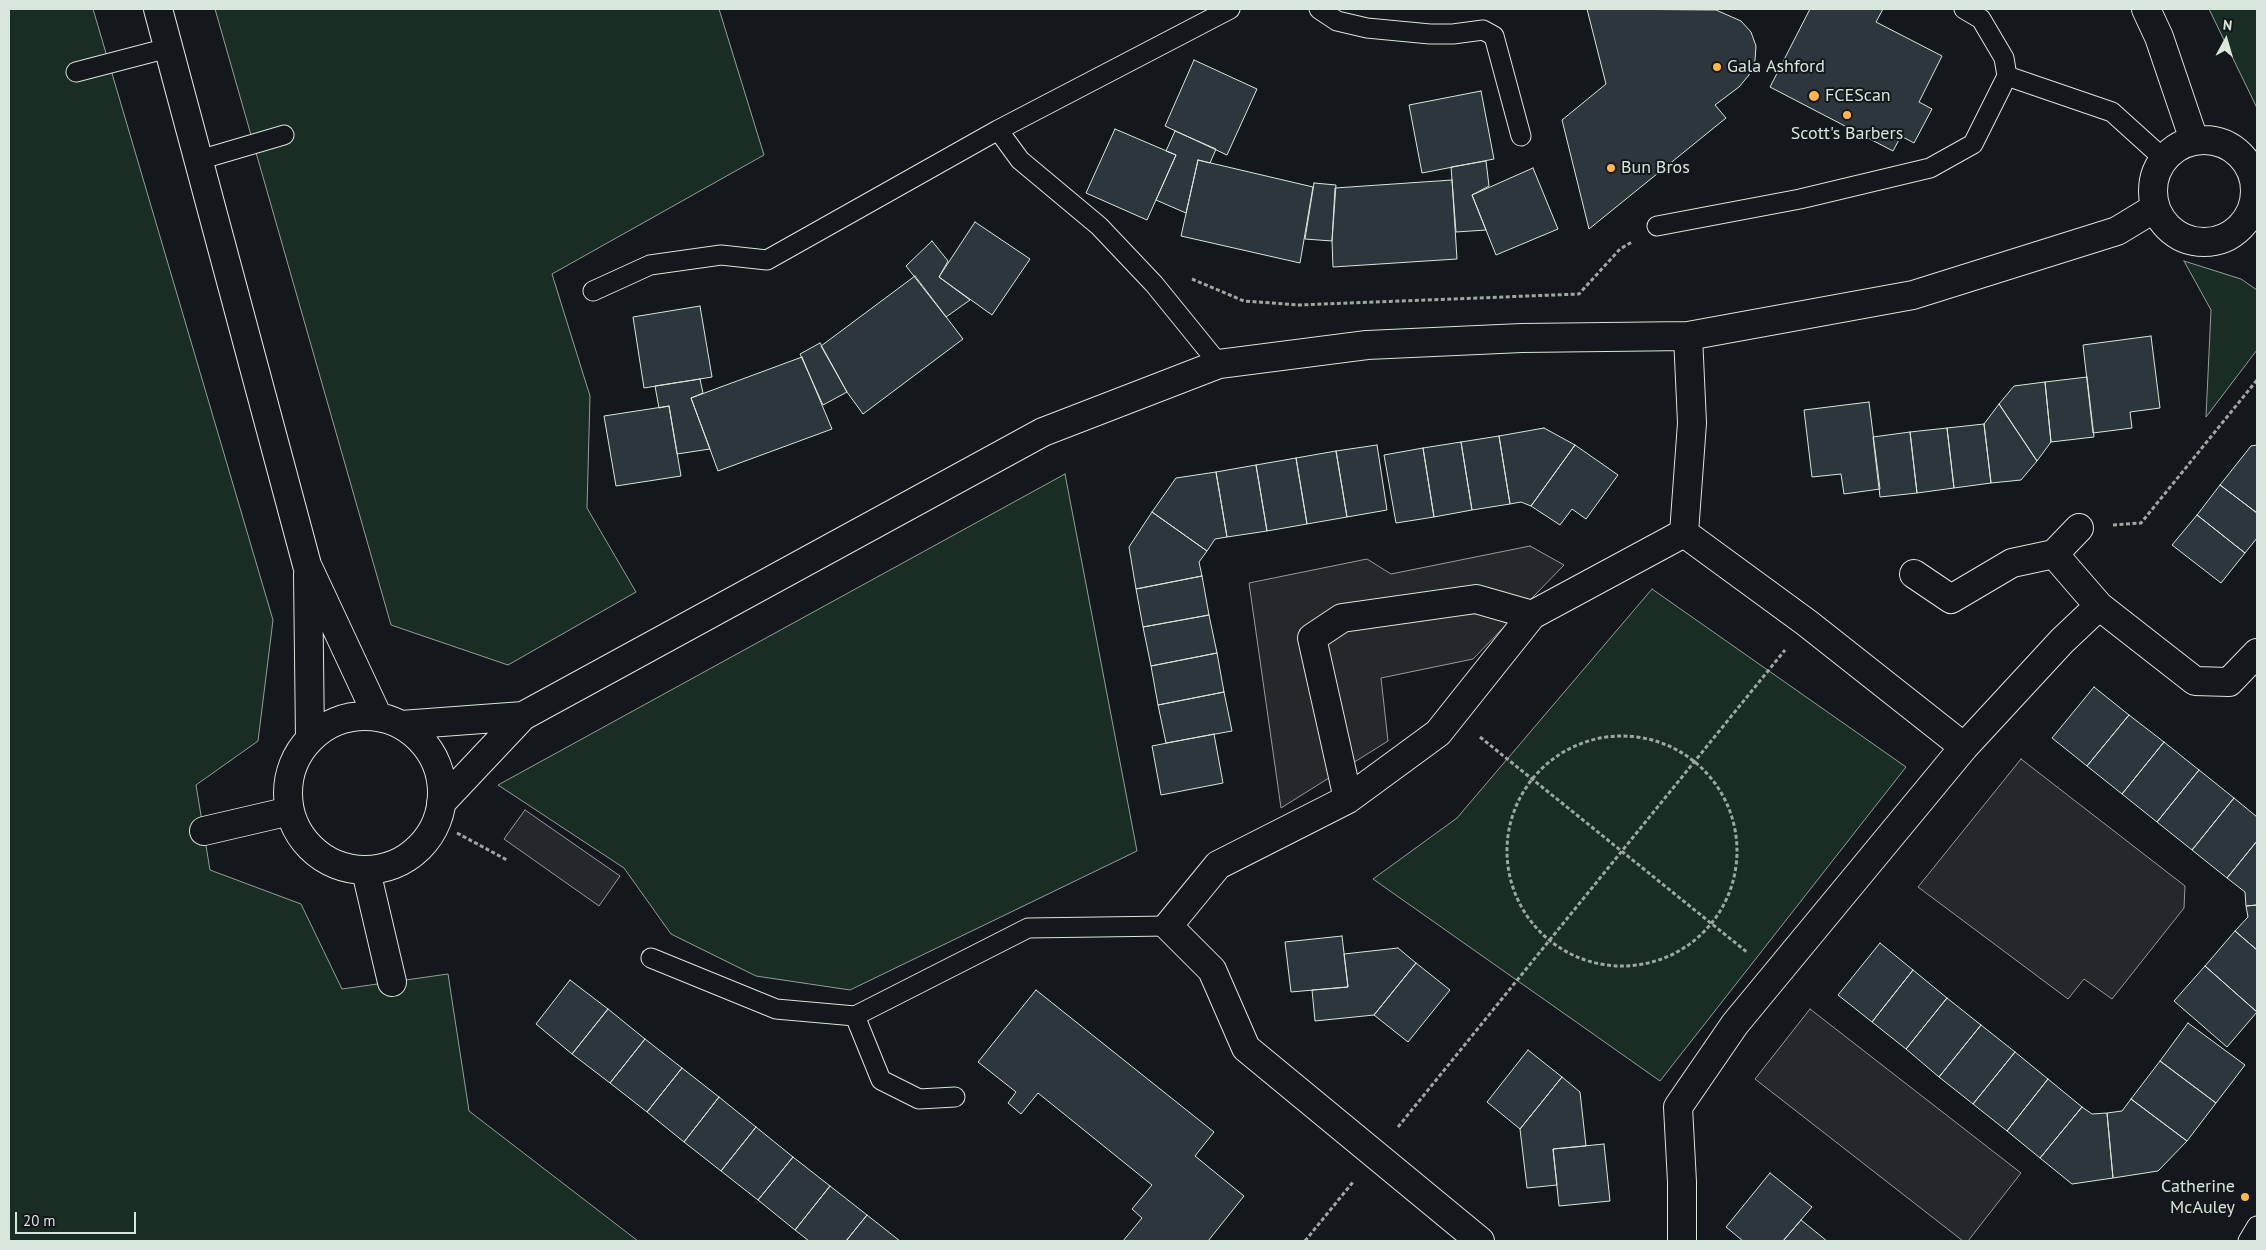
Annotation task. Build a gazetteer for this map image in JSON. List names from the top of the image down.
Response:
{
  "places": [
    "Gala Ashford",
    "FCEScan",
    "Scott's Barbers",
    "Bun Bros",
    "Catherine McAuley"
  ],
  "scale_bar": "20 m",
  "north": "top"
}
